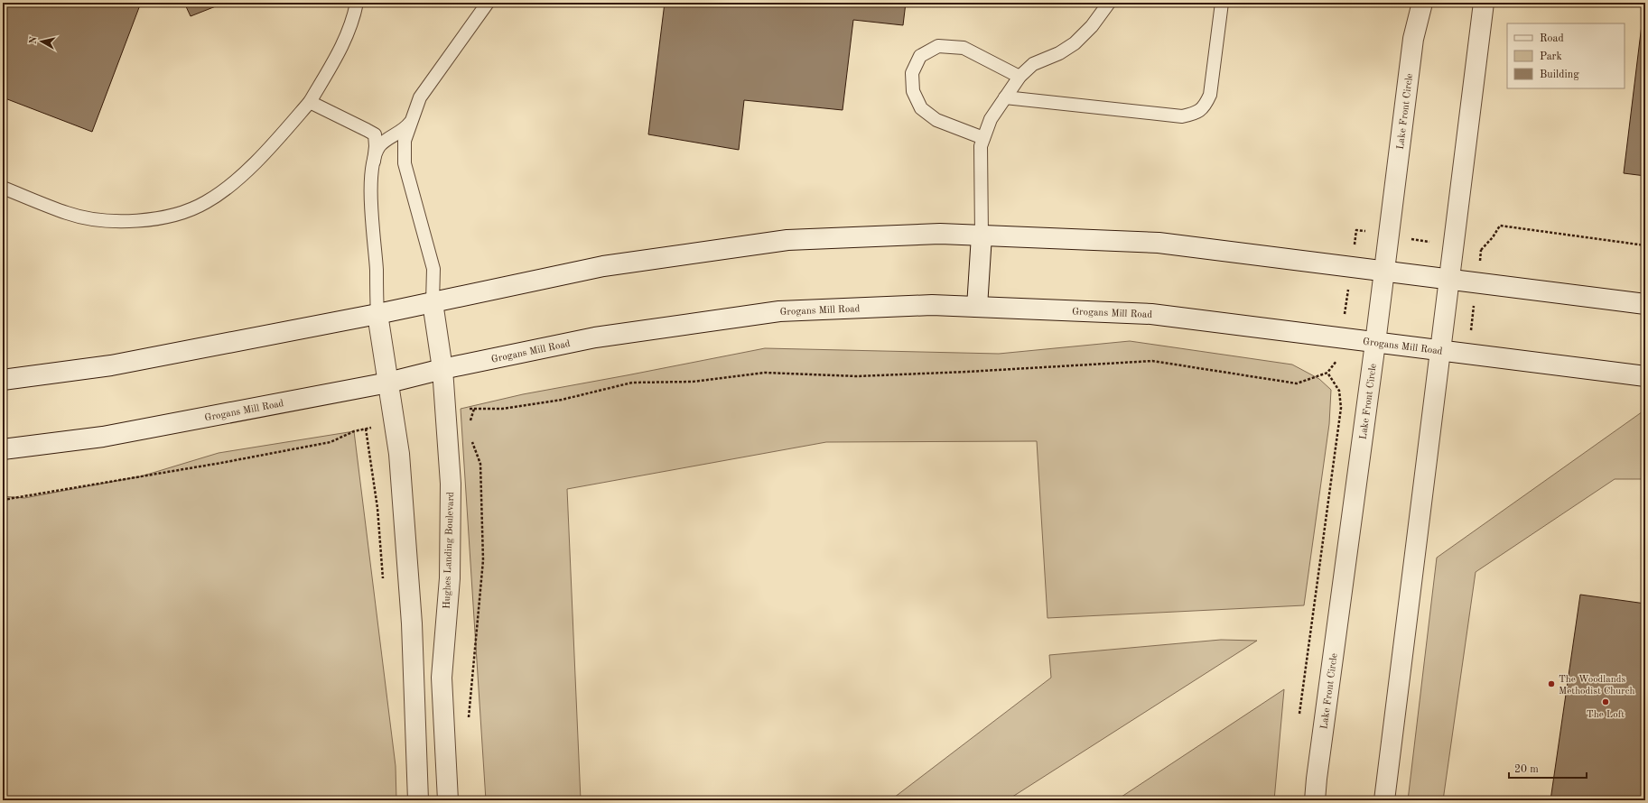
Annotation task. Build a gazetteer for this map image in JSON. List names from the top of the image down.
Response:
{
  "streets": {
    "main road": ["Lake Front Circle", "Grogans Mill Road", "Hughes Landing Boulevard"]
  },
  "crossings": [
    ["Lake Front Circle", "Grogans Mill Road"],
    ["Grogans Mill Road", "Hughes Landing Boulevard"]
  ],
  "places": ["The Woodlands Methodist Church", "The Loft"],
  "legend": ["Road", "Park", "Building"],
  "scale_bar": "20 m",
  "north": "left"
}
